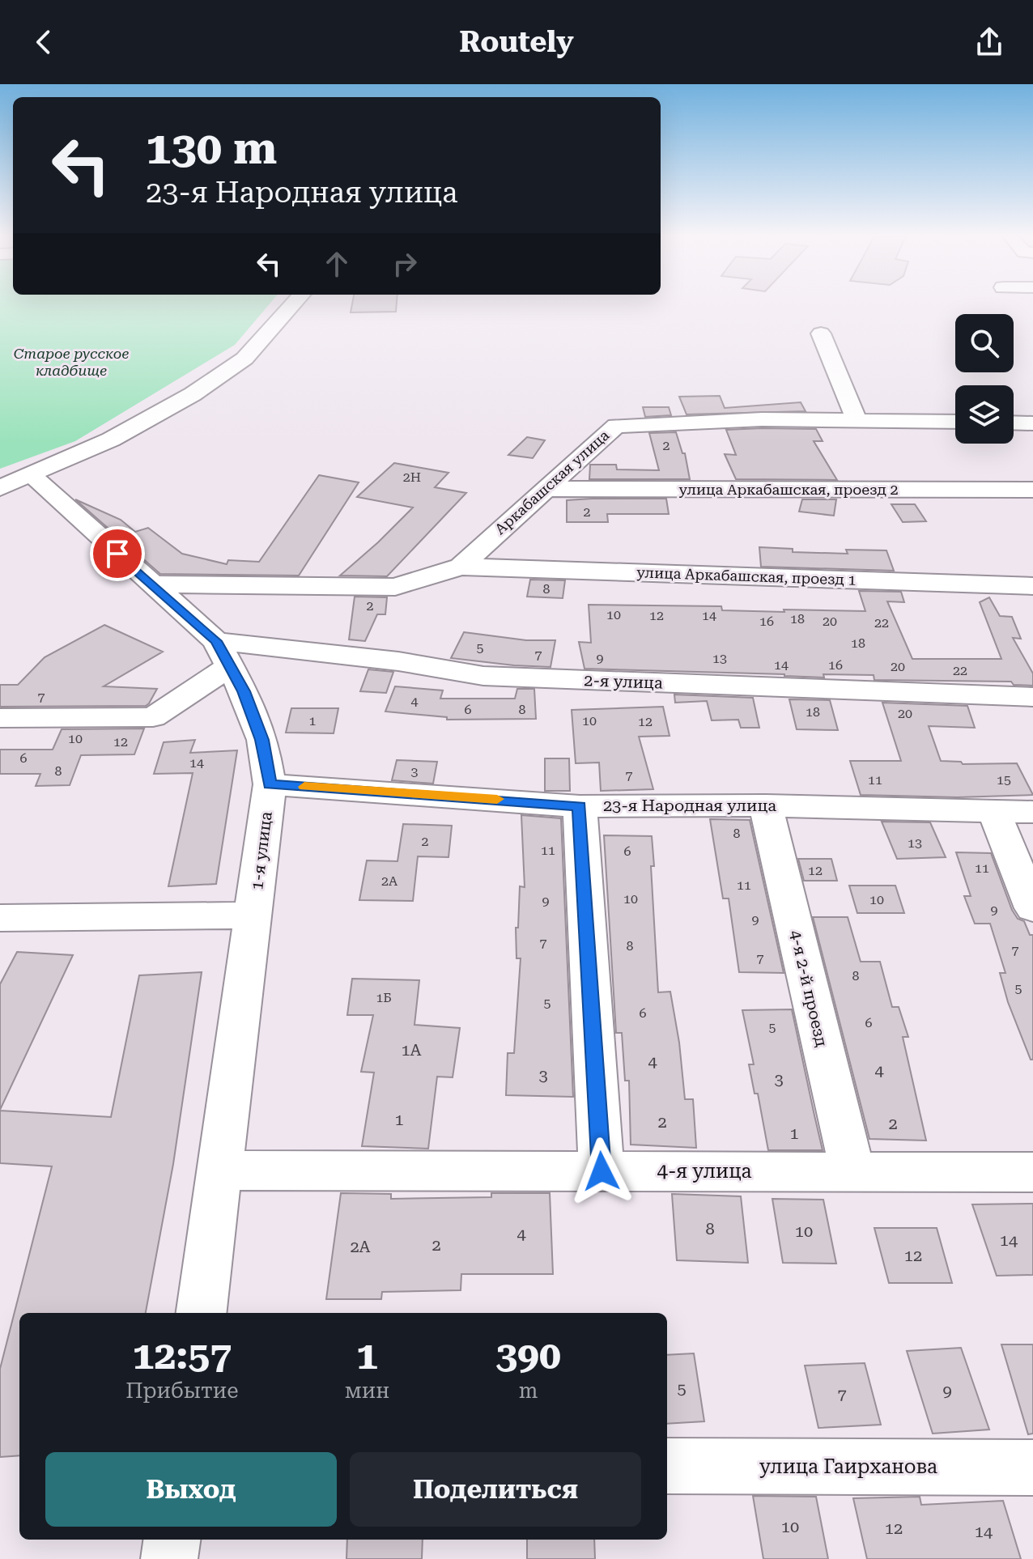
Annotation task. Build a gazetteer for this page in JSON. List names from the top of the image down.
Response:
{
  "streets": {
    "street": [
      "Аркабашская улица",
      "улица Аркабашская, проезд 2",
      "улица Аркабашская, проезд 1",
      "2-я улица",
      "23-я Народная улица",
      "1-я улица",
      "4-я 2-й проезд",
      "4-я улица",
      "улица Гаирханова"
    ]
  },
  "crossings": [
    ["Аркабашская улица", "улица Аркабашская, проезд 2"],
    ["Аркабашская улица", "улица Аркабашская, проезд 1"],
    ["Аркабашская улица", "1-я улица"],
    ["2-я улица", "1-я улица"],
    ["23-я Народная улица", "1-я улица"],
    ["23-я Народная улица", "4-я 2-й проезд"],
    ["1-я улица", "4-я улица"],
    ["4-я 2-й проезд", "4-я улица"]
  ],
  "parks": ["Старое русское кладбище"],
  "house_numbers": [
    "2",
    "2Н",
    "2",
    "8",
    "2",
    "10",
    "12",
    "14",
    "18",
    "16",
    "20",
    "22",
    "18",
    "5",
    "7",
    "9",
    "13",
    "14",
    "16",
    "20",
    "22",
    "7",
    "4",
    "6",
    "8",
    "18",
    "20",
    "1",
    "10",
    "12",
    "10",
    "12",
    "6",
    "14",
    "8",
    "3",
    "7",
    "11",
    "15",
    "8",
    "2",
    "13",
    "11",
    "6",
    "11",
    "12",
    "2А",
    "11",
    "10",
    "10",
    "9",
    "9",
    "9",
    "7",
    "8",
    "7",
    "7",
    "8",
    "5",
    "1Б",
    "5",
    "6",
    "6",
    "5",
    "1А",
    "4",
    "4",
    "3",
    "3",
    "1",
    "2",
    "2",
    "1",
    "8",
    "10",
    "4",
    "14",
    "2",
    "2А",
    "12",
    "5",
    "9",
    "7",
    "10",
    "12",
    "14"
  ],
  "page": {
    "header": "Routely",
    "turn": ["130 m", "23-я Народная улица"],
    "eta": [
      "12:57",
      "Прибытие",
      "1",
      "мин",
      "390",
      "m"
    ],
    "buttons": ["Выход", "Поделиться"]
  }
}
